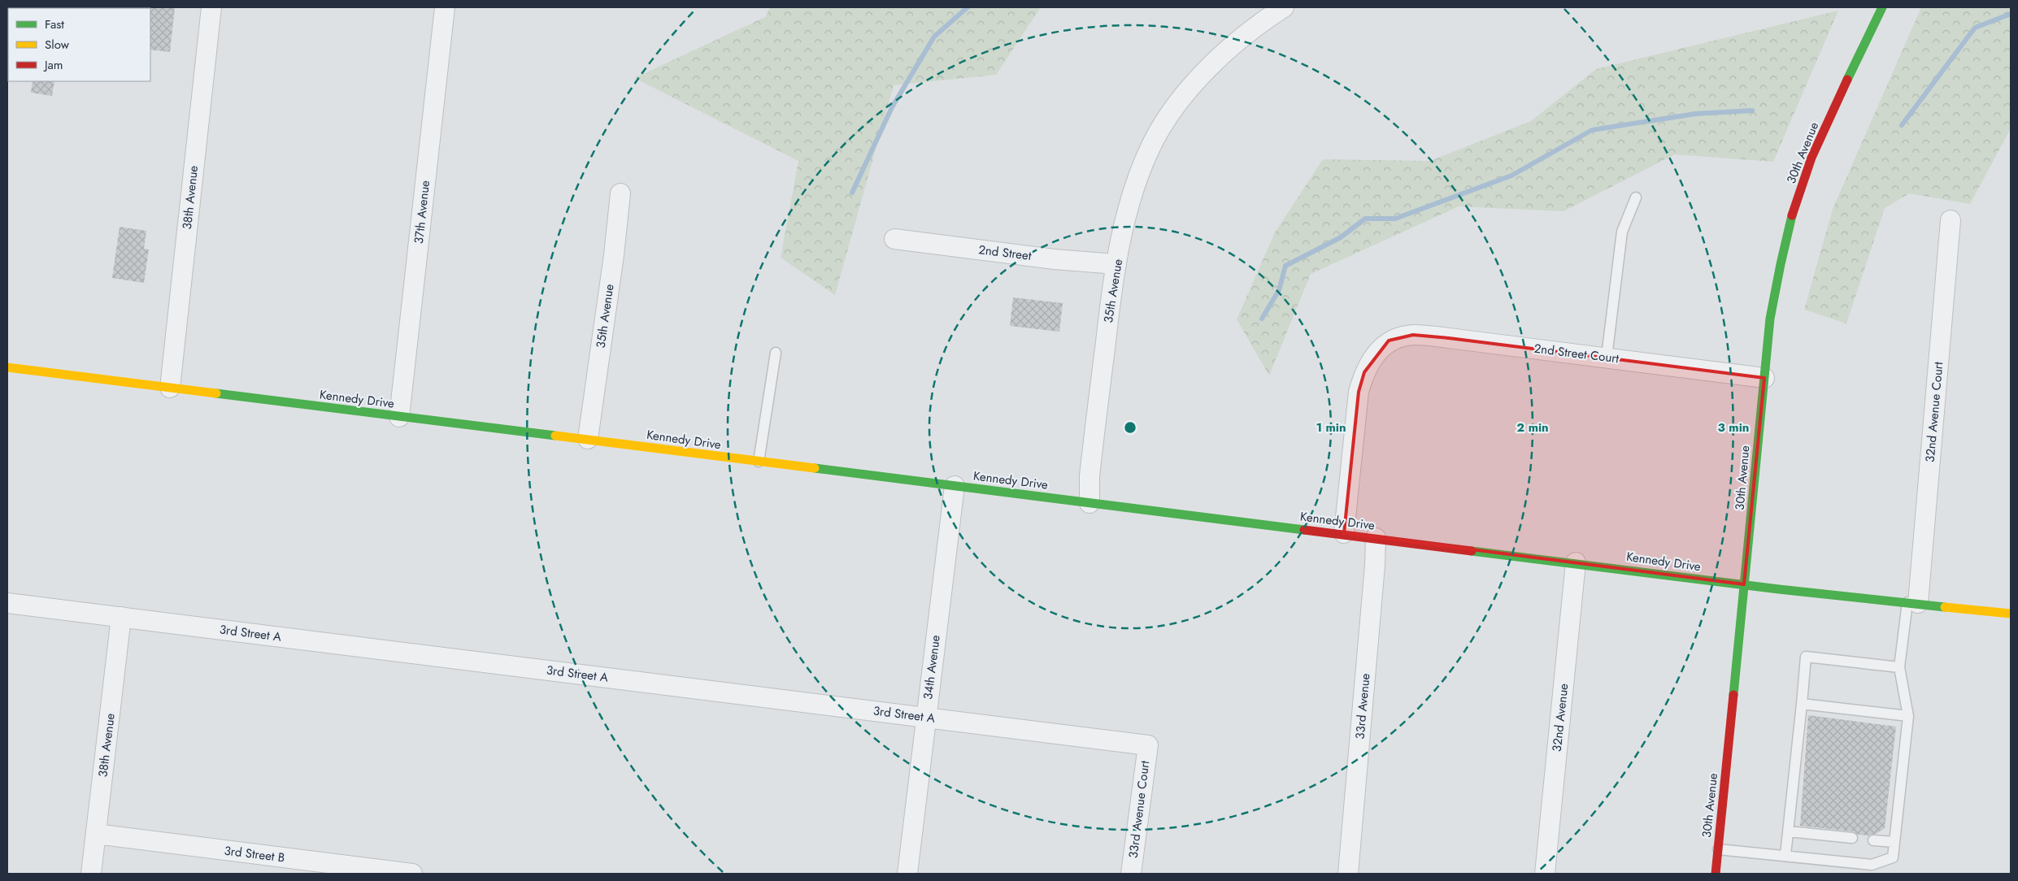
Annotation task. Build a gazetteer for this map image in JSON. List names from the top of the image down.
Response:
{
  "streets": {
    "street": [
      "30th Avenue",
      "38th Avenue",
      "37th Avenue",
      "2nd Street",
      "35th Avenue",
      "2nd Street Court",
      "Kennedy Drive",
      "32nd Avenue Court",
      "3rd Street A",
      "34th Avenue",
      "33rd Avenue",
      "32nd Avenue",
      "33rd Avenue Court",
      "3rd Street B"
    ]
  },
  "crossings": [
    ["30th Avenue", "2nd Street Court"],
    ["30th Avenue", "Kennedy Drive"],
    ["38th Avenue", "Kennedy Drive"],
    ["38th Avenue", "3rd Street A"],
    ["38th Avenue", "3rd Street B"],
    ["37th Avenue", "Kennedy Drive"],
    ["2nd Street", "35th Avenue"],
    ["35th Avenue", "Kennedy Drive"],
    ["2nd Street Court", "Kennedy Drive"],
    ["Kennedy Drive", "32nd Avenue Court"],
    ["Kennedy Drive", "34th Avenue"],
    ["Kennedy Drive", "33rd Avenue"],
    ["Kennedy Drive", "32nd Avenue"],
    ["3rd Street A", "34th Avenue"],
    ["3rd Street A", "33rd Avenue Court"]
  ],
  "legend": ["Fast", "Slow", "Jam"],
  "rings": ["1 min", "2 min", "3 min"]
}
